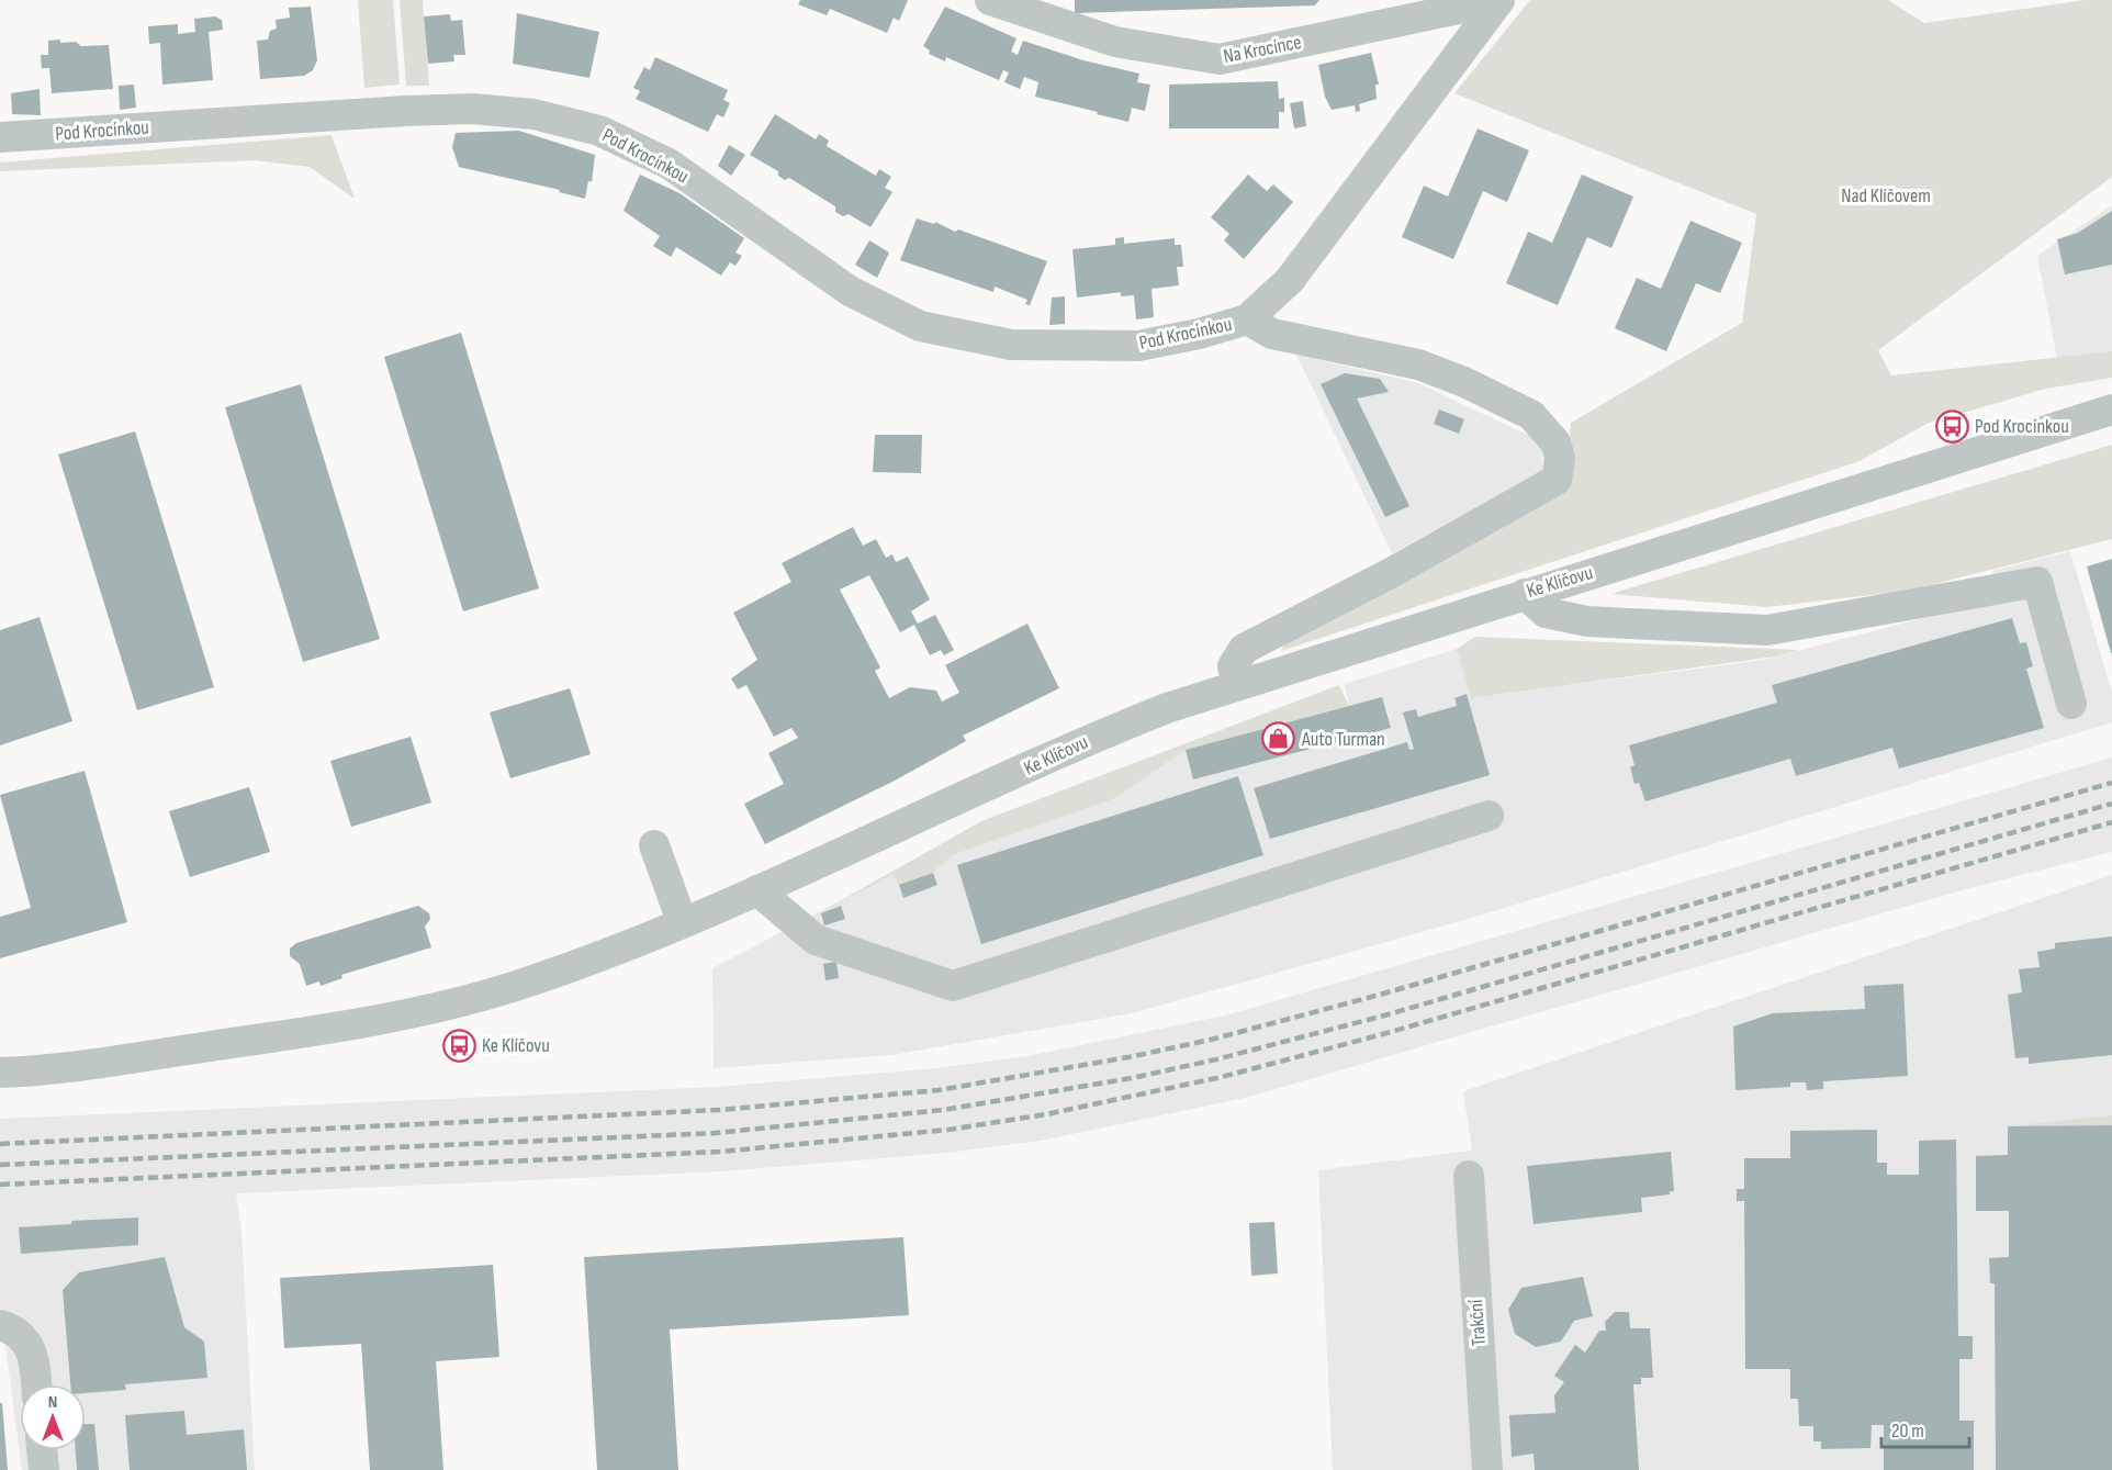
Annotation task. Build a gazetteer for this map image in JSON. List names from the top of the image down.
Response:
{
  "streets": {
    "street": [
      "Na Krocínce",
      "Pod Krocínkou",
      "Ke Klíčovu",
      "Trakční"
    ]
  },
  "crossings": [
    ["Na Krocínce", "Pod Krocínkou"],
    ["Pod Krocínkou", "Ke Klíčovu"]
  ],
  "parks": ["Nad Klíčovem"],
  "places": {
    "bus stop": ["Pod Krocínkou", "Ke Klíčovu"],
    "shop": ["Auto Turman"]
  },
  "scale_bar": "20 m",
  "north": "top"
}
